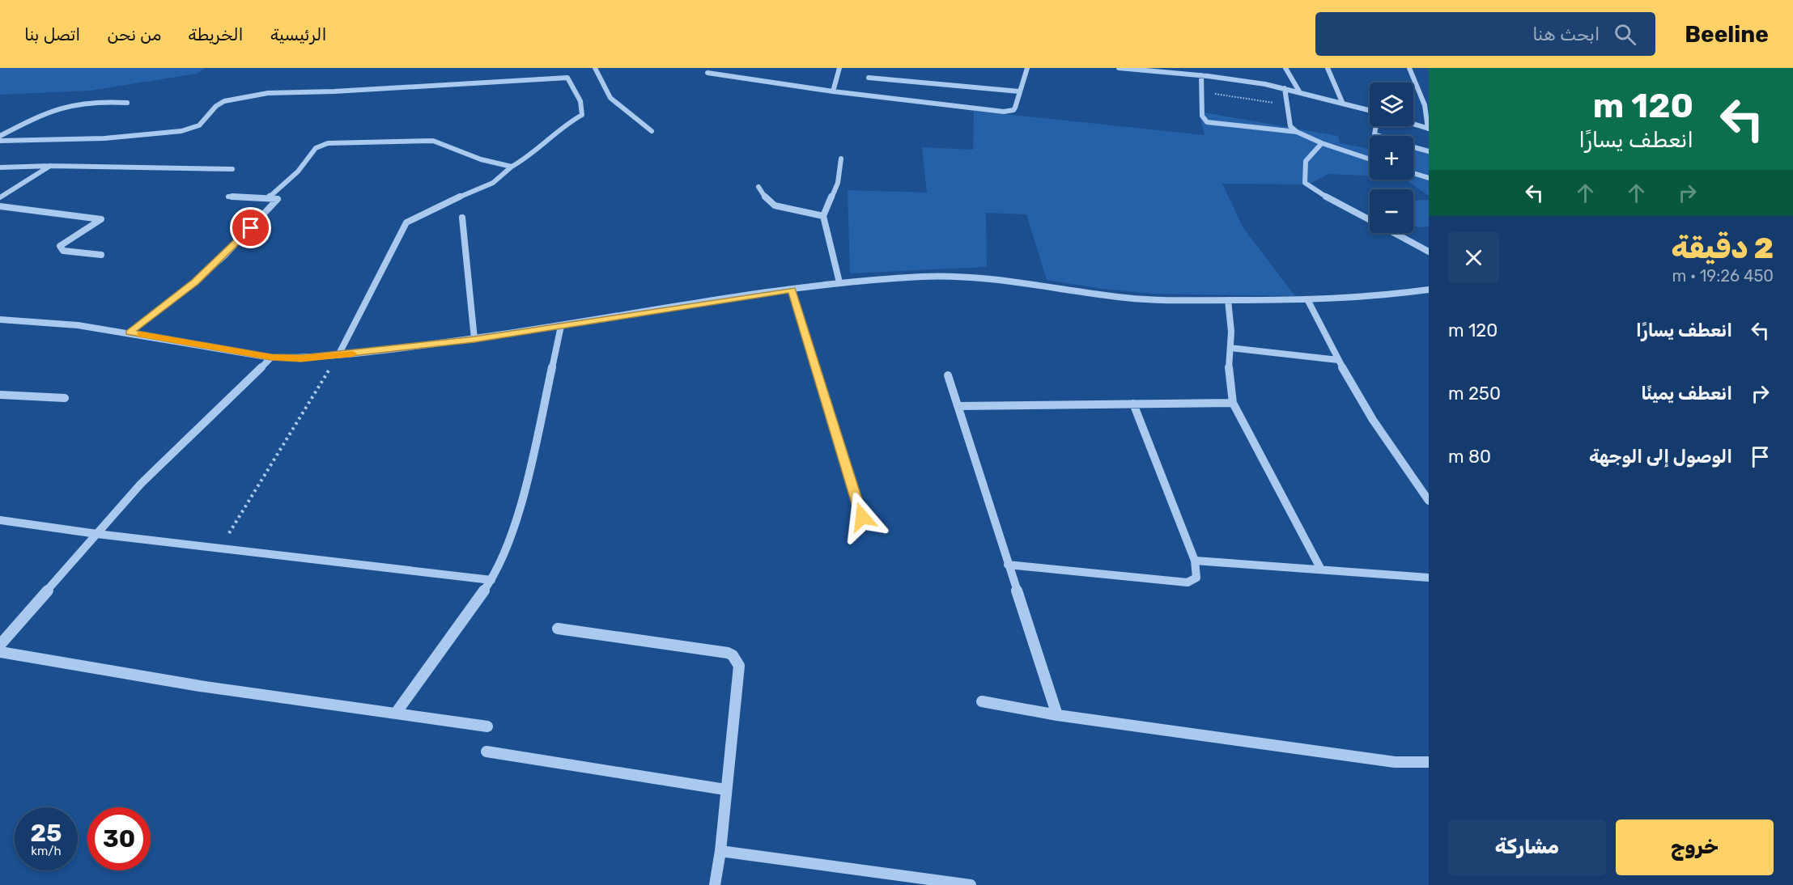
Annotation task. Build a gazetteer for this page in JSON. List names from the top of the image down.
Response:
{
  "page": {
    "header": "Beeline",
    "search": "ابحث هنا",
    "nav": [
      "الرئيسية",
      "الخريطة",
      "من نحن",
      "اتصل بنا"
    ],
    "turn": ["120 m", "انعطف يسارًا"],
    "map_buttons": ["+", "−"],
    "heading": ["2 دقيقة", "450 m · 19:26"],
    "list": [
      {
        "name": "انعطف يسارًا",
        "value": "120 m"
      },
      {
        "name": "انعطف يمينًا",
        "value": "250 m"
      },
      {
        "name": "الوصول إلى الوجهة",
        "value": "80 m"
      }
    ],
    "speed": "25 km/h",
    "limit": "30",
    "buttons": ["خروج", "مشاركة"]
  }
}
